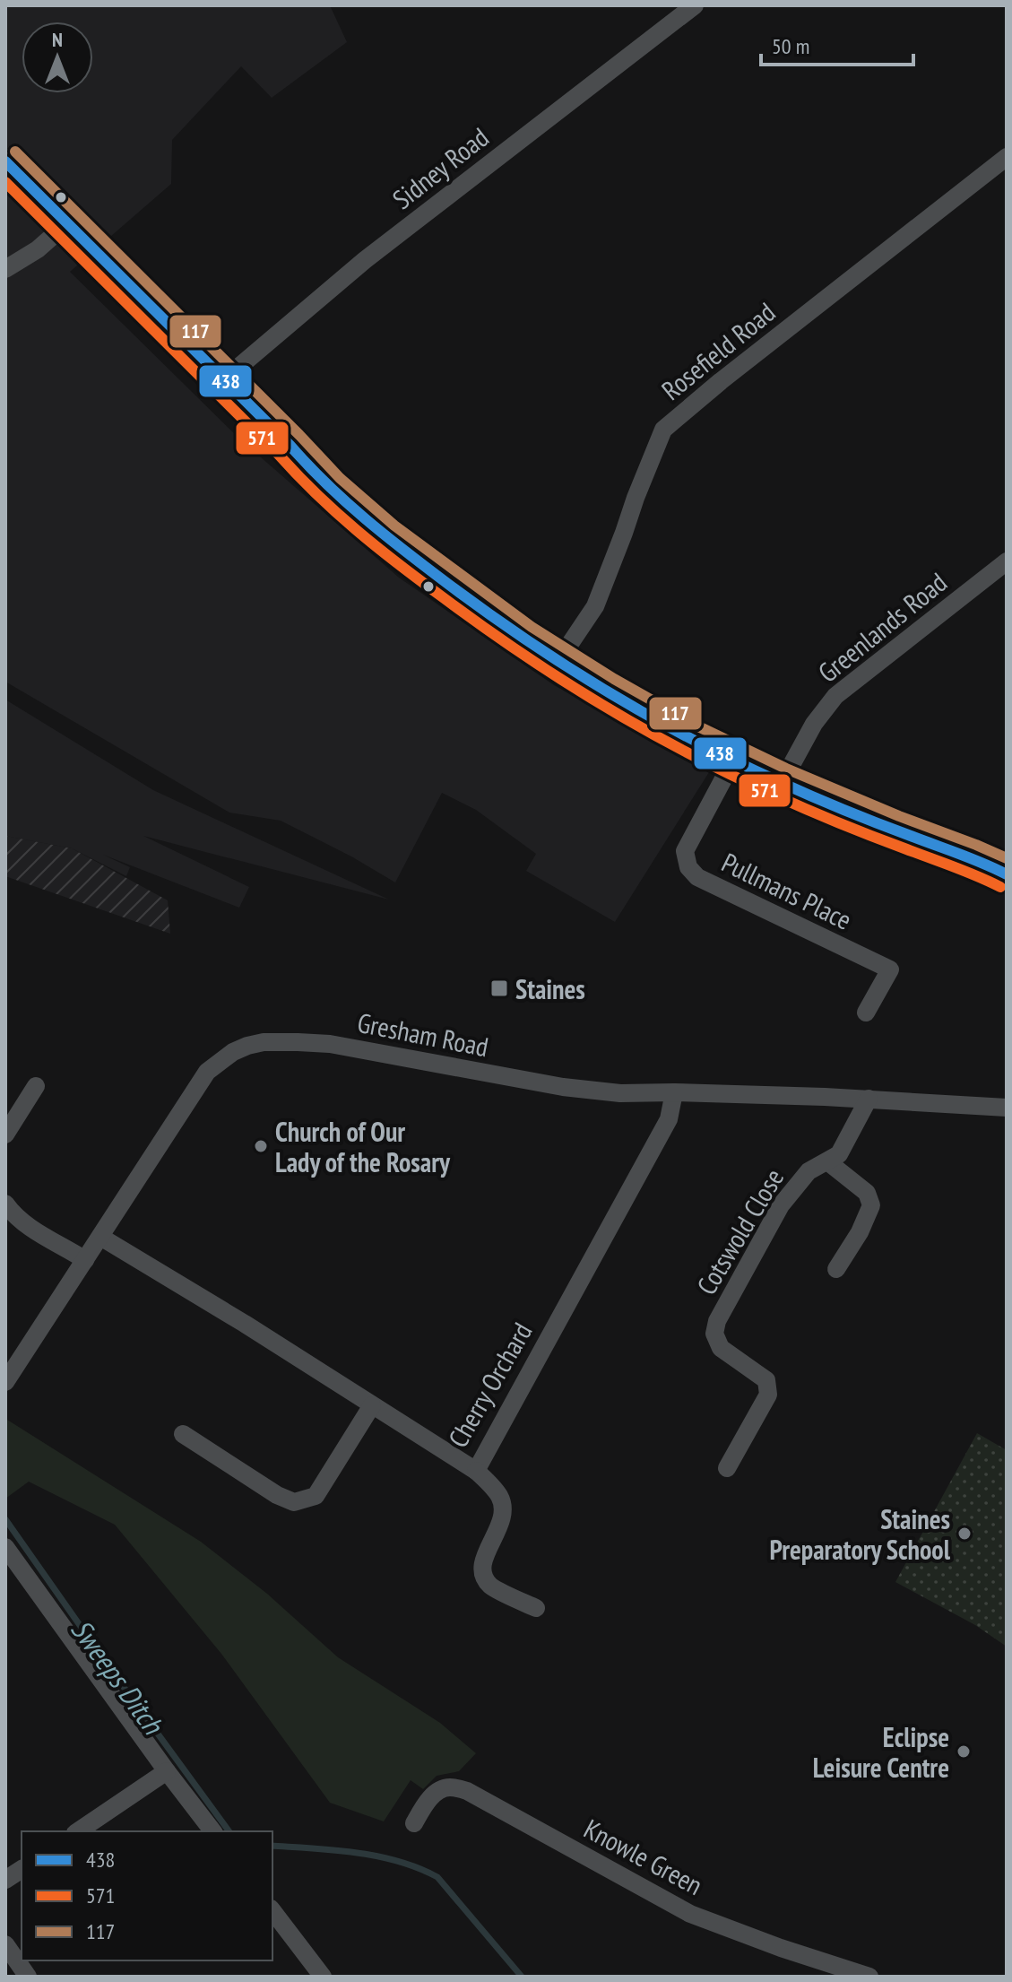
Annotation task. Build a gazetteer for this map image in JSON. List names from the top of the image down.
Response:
{
  "streets": {
    "street": [
      "Sidney Road",
      "Rosefield Road",
      "Greenlands Road",
      "Pullmans Place",
      "Gresham Road",
      "Cotswold Close",
      "Cherry Orchard",
      "Knowle Green"
    ]
  },
  "crossings": [
    ["Gresham Road", "Cotswold Close"],
    ["Gresham Road", "Cherry Orchard"]
  ],
  "water": ["Sweeps Ditch"],
  "places": {
    "transit": ["Staines"],
    "other": ["Church of Our Lady of the Rosary", "Staines Preparatory School", "Eclipse Leisure Centre"]
  },
  "lines": ["transit line 117", "transit line 438", "transit line 571"],
  "legend": ["438", "571", "117"],
  "scale_bar": "50 m",
  "north": "top"
}
